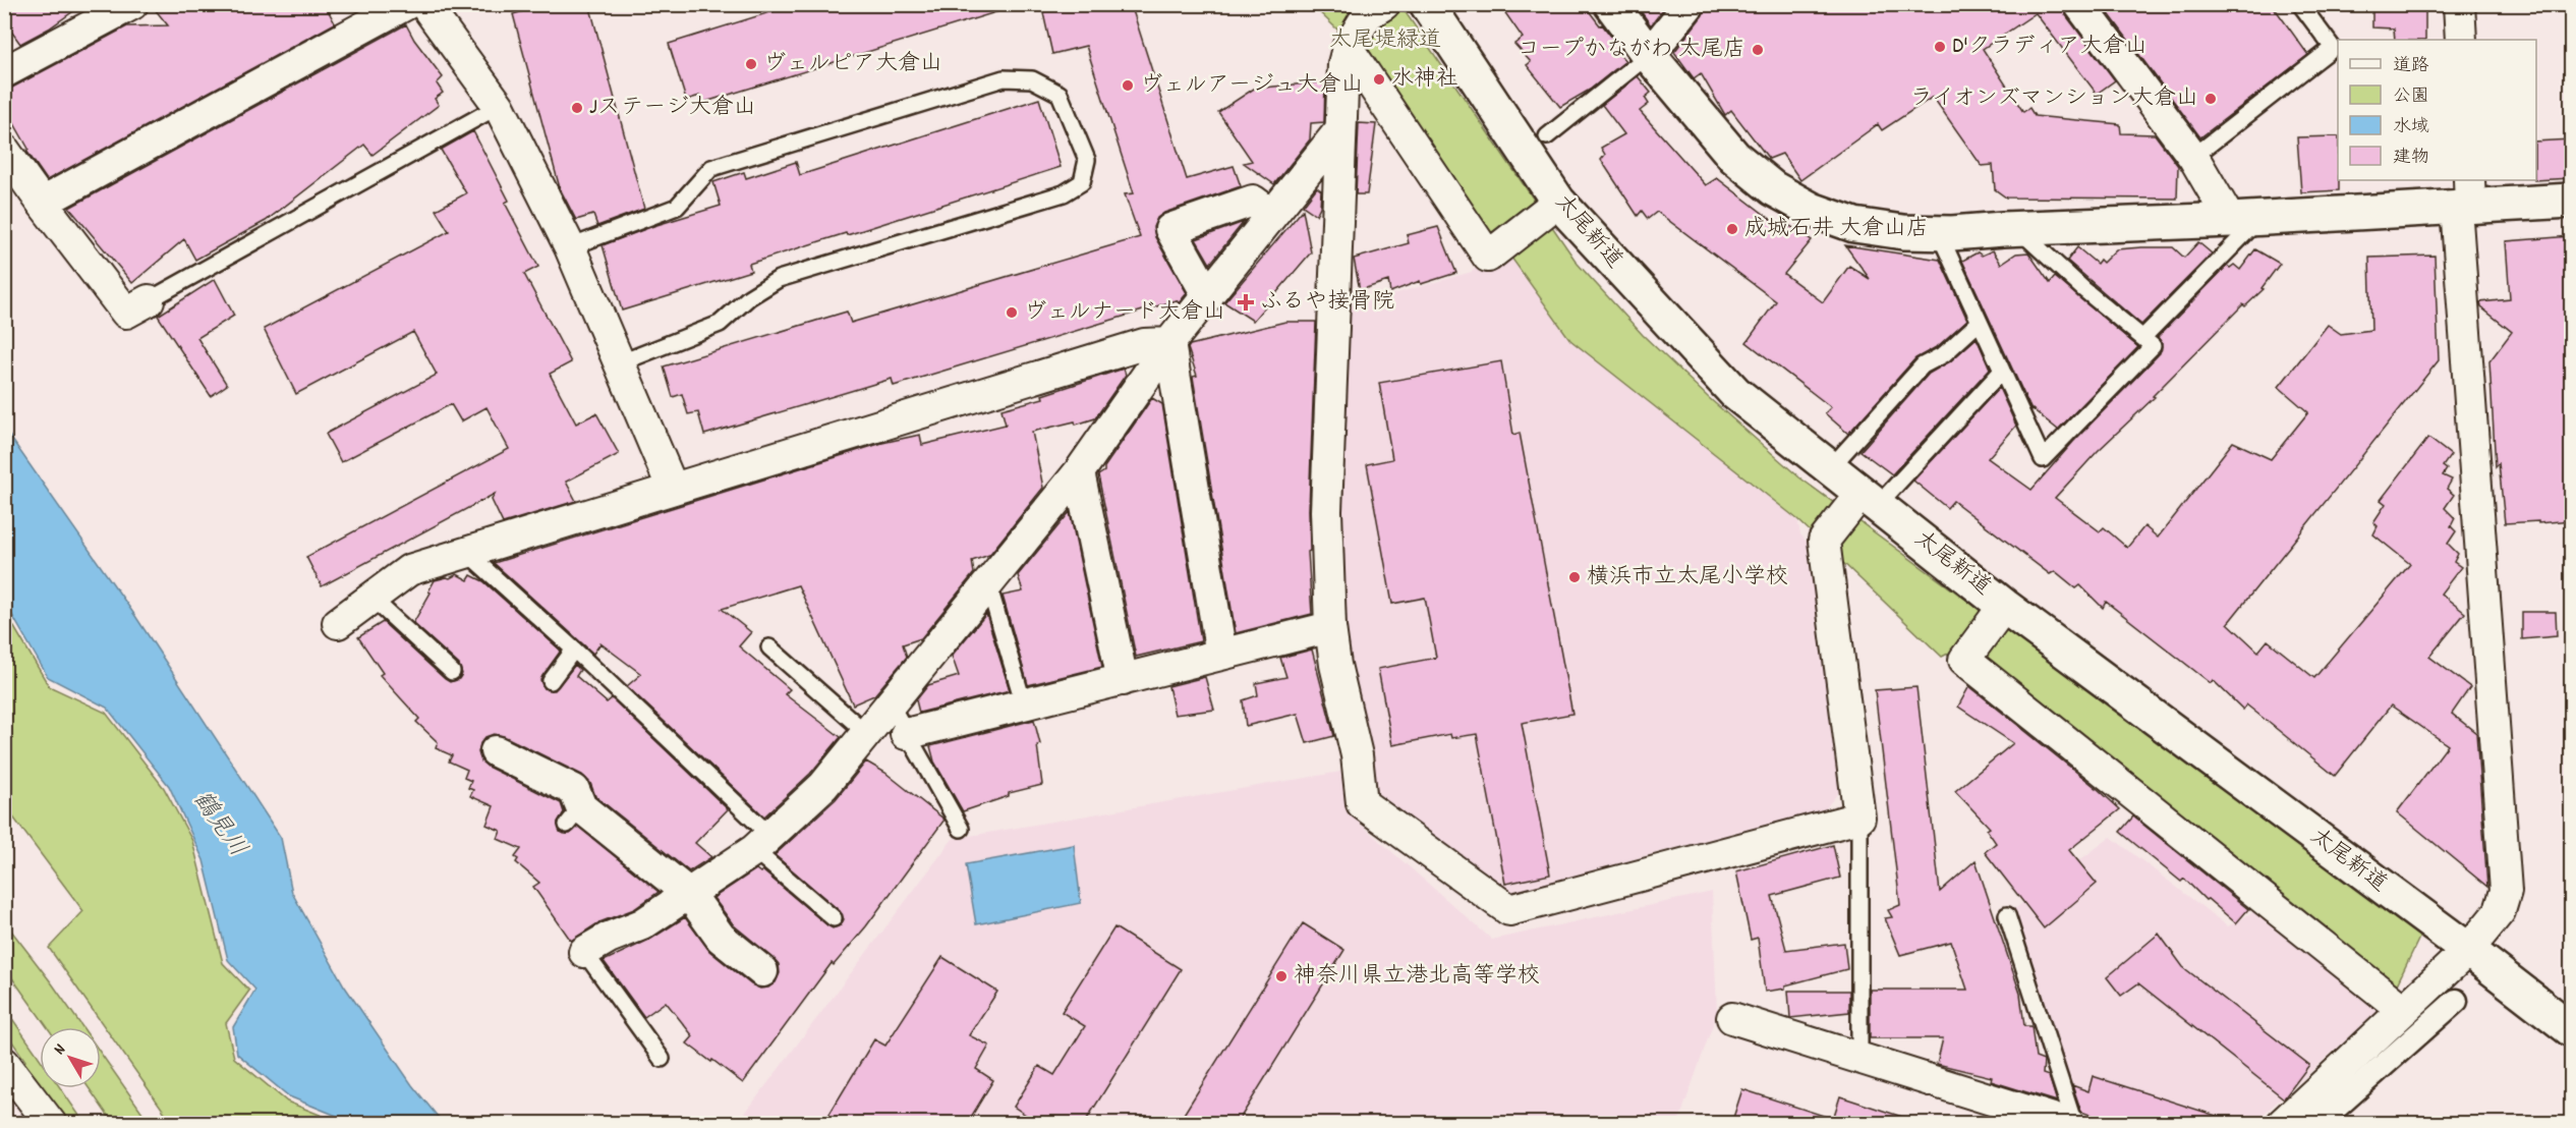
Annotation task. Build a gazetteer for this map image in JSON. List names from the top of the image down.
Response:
{
  "streets": {
    "street": ["太尾新道"]
  },
  "water": ["鶴見川"],
  "parks": ["太尾堤緑道"],
  "places": {
    "other": [
      "D'クラディア大倉山",
      "コープかながわ 太尾店",
      "ヴェルピア大倉山",
      "水神社",
      "ヴェルアージュ大倉山",
      "ライオンズマンション大倉山",
      "Jステージ大倉山",
      "成城石井 大倉山店",
      "ヴェルナード大倉山",
      "横浜市立太尾小学校",
      "神奈川県立港北高等学校"
    ],
    "health": ["ふるや接骨院"]
  },
  "legend": [
    "道路",
    "公園",
    "水域",
    "建物"
  ],
  "north": "top left"
}
